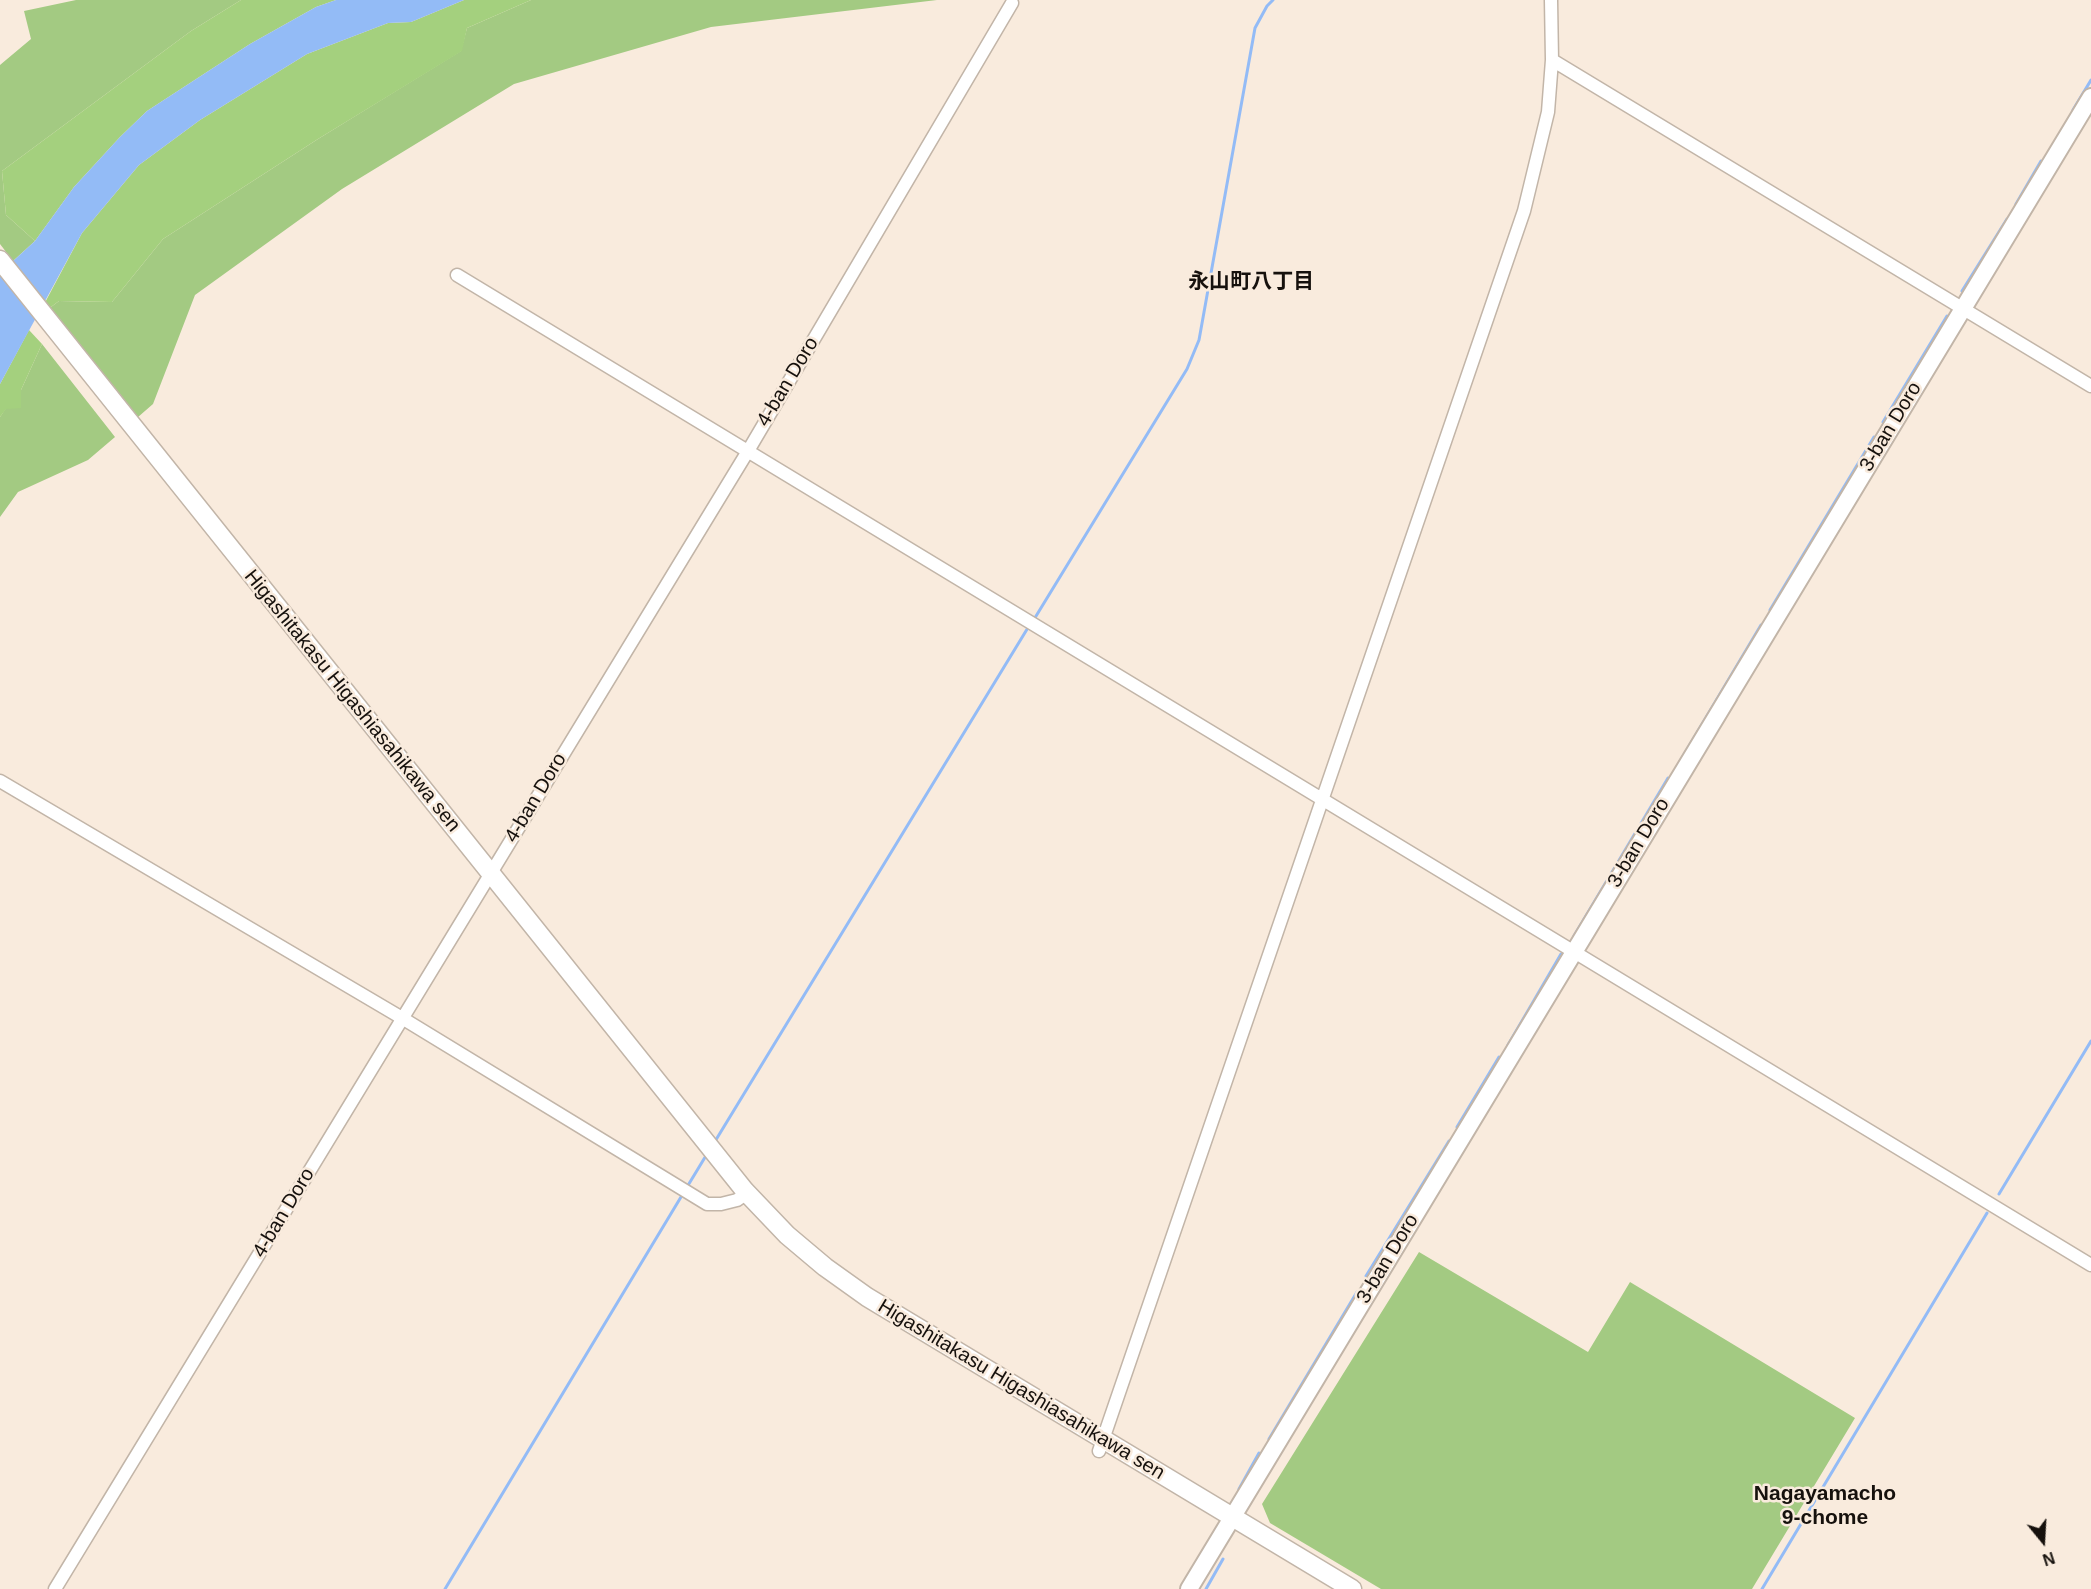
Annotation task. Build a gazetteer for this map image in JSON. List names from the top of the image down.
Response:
{
  "streets": {
    "main road": ["Higashitakasu Higashiasahikawa sen"],
    "street": ["4-ban Doro", "3-ban Doro"]
  },
  "crossings": [
    ["4-ban Doro", "Higashitakasu Higashiasahikawa sen"],
    ["3-ban Doro", "Higashitakasu Higashiasahikawa sen"]
  ],
  "districts": ["永山町八丁目", "Nagayamacho 9-chome"],
  "north": "bottom"
}
